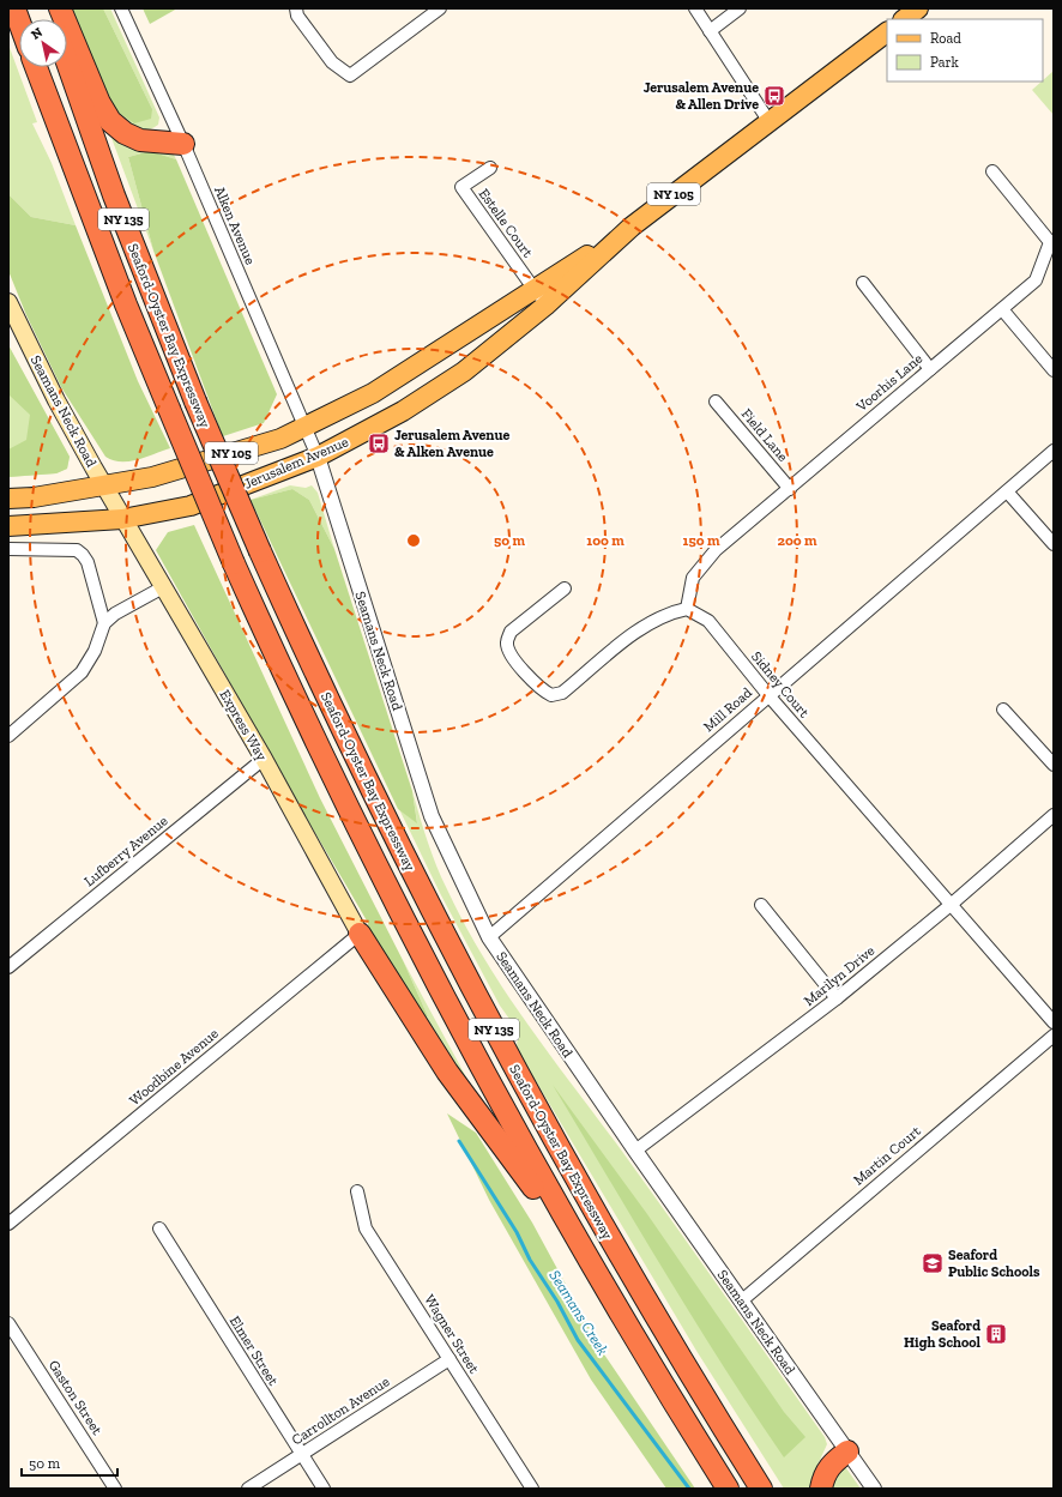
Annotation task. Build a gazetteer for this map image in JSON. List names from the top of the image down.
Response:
{
  "streets": {
    "highway": ["NY 135", "Seaford-Oyster Bay Expressway"],
    "main road": [
      "NY 105",
      "Seamans Neck Road",
      "Jerusalem Avenue",
      "Express Way"
    ],
    "street": [
      "Estelle Court",
      "Alken Avenue",
      "Voorhis Lane",
      "Field Lane",
      "Sidney Court",
      "Mill Road",
      "Lufberry Avenue",
      "Marilyn Drive",
      "Woodbine Avenue",
      "Martin Court",
      "Wagner Street",
      "Elmer Street",
      "Gaston Street",
      "Carrollton Avenue"
    ]
  },
  "crossings": [
    ["Estelle Court", "Jerusalem Avenue"],
    ["Alken Avenue", "Seamans Neck Road"],
    ["Alken Avenue", "Jerusalem Avenue"],
    ["Voorhis Lane", "Field Lane"],
    ["Voorhis Lane", "Sidney Court"],
    ["Seamans Neck Road", "Jerusalem Avenue"],
    ["Seamans Neck Road", "Mill Road"],
    ["Seamans Neck Road", "Express Way"],
    ["Seamans Neck Road", "Marilyn Drive"],
    ["Seamans Neck Road", "Martin Court"],
    ["Jerusalem Avenue", "Express Way"],
    ["Sidney Court", "Mill Road"],
    ["Sidney Court", "Marilyn Drive"],
    ["Express Way", "Lufberry Avenue"],
    ["Express Way", "Woodbine Avenue"],
    ["Wagner Street", "Carrollton Avenue"],
    ["Elmer Street", "Carrollton Avenue"]
  ],
  "water": ["Seamans Creek"],
  "places": {
    "bus stop": ["Jerusalem Avenue & Allen Drive", "Jerusalem Avenue & Alken Avenue"],
    "school or university": ["Seaford Public Schools"],
    "building": ["Seaford High School"]
  },
  "legend": ["Road", "Park"],
  "scale_bar": "50 m",
  "north": "top left",
  "rings": [
    "50 m",
    "100 m",
    "150 m",
    "200 m"
  ]
}
